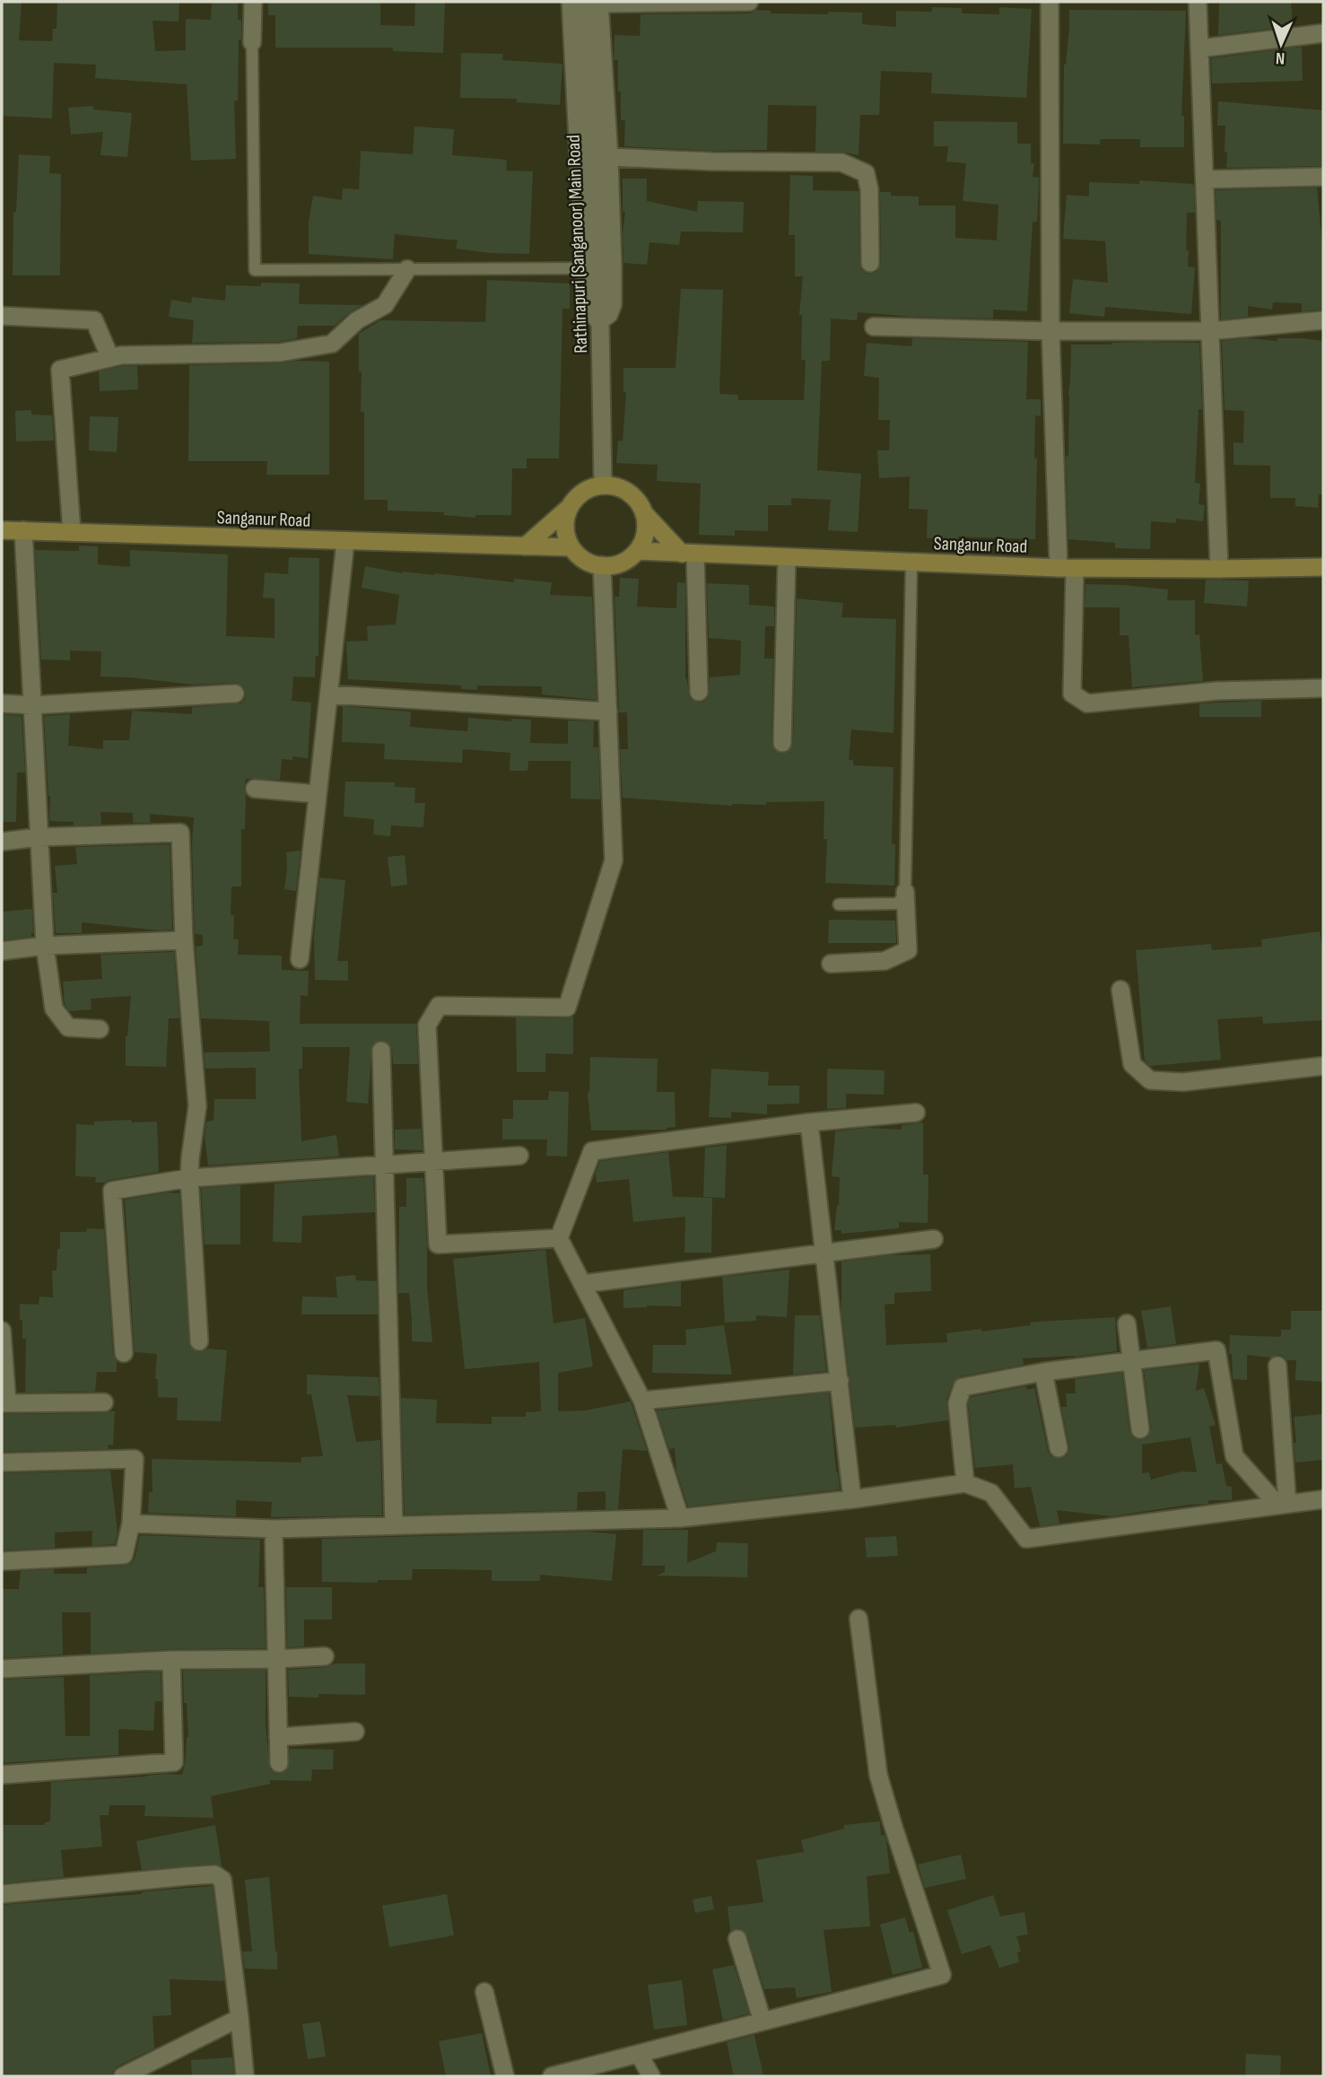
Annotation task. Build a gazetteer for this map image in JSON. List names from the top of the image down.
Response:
{
  "streets": {
    "main road": ["Sanganur Road"],
    "street": ["Rathinapuri (Sanganoor) Main Road"]
  },
  "crossings": [
    ["Rathinapuri (Sanganoor) Main Road", "Sanganur Road"]
  ],
  "north": "bottom"
}
